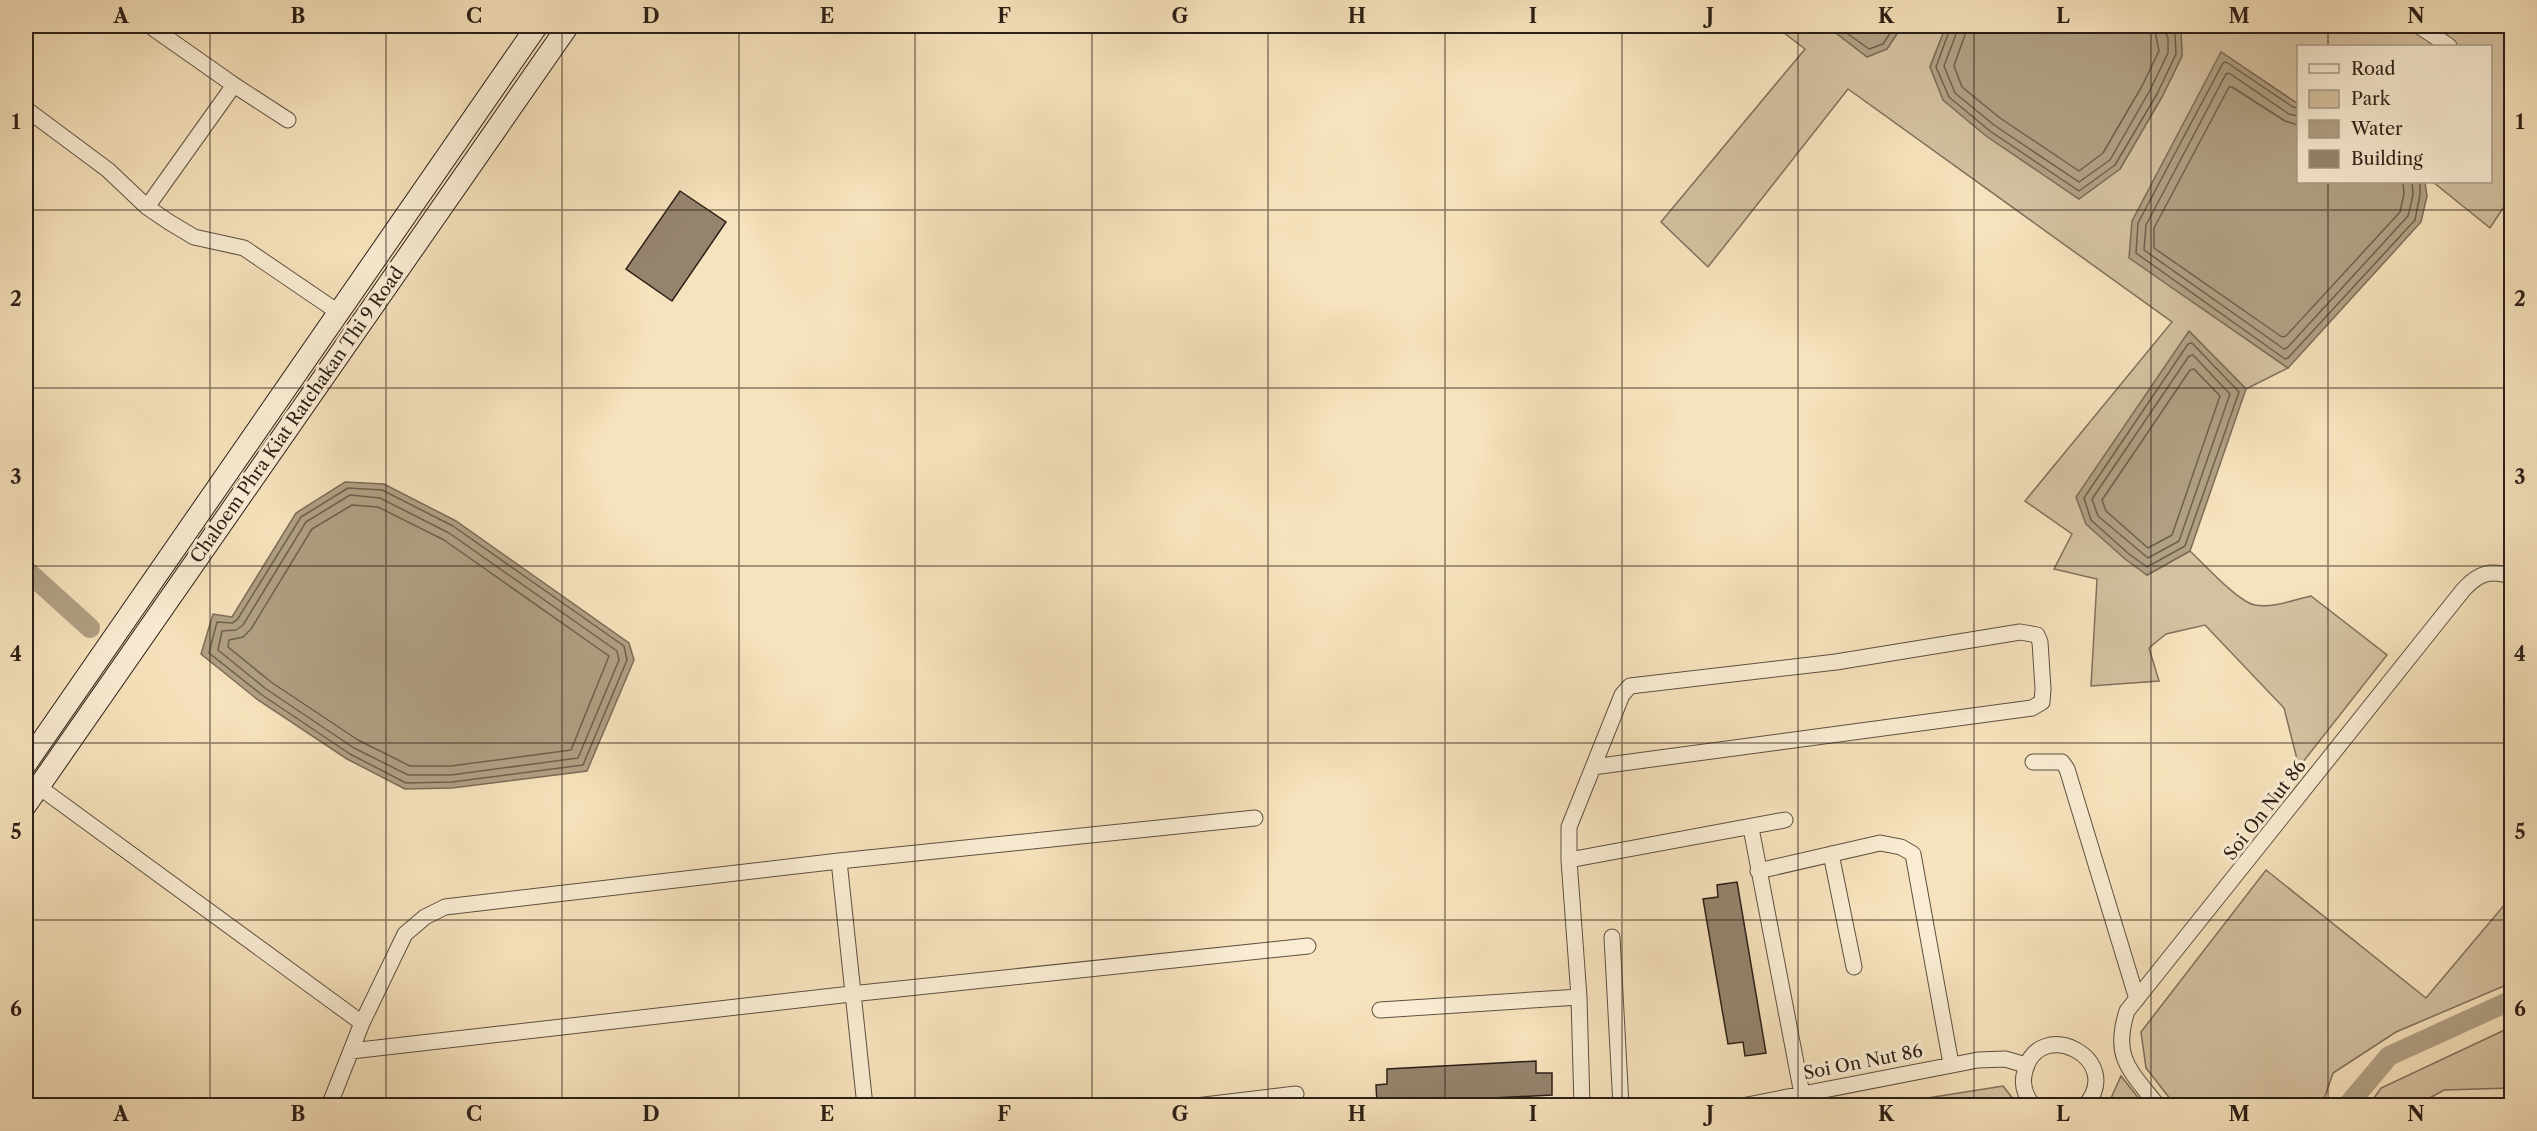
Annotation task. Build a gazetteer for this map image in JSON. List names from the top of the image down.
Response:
{
  "streets": {
    "main road": ["Chaloem Phra Kiat Ratchakan Thi 9 Road"],
    "street": ["Soi On Nut 86"]
  },
  "legend": [
    "Road",
    "Park",
    "Water",
    "Building"
  ],
  "grid": {
    "columns": [
      "A",
      "B",
      "C",
      "D",
      "E",
      "F",
      "G",
      "H",
      "I",
      "J",
      "K",
      "L",
      "M",
      "N"
    ],
    "rows": [
      "1",
      "2",
      "3",
      "4",
      "5",
      "6"
    ]
  }
}
